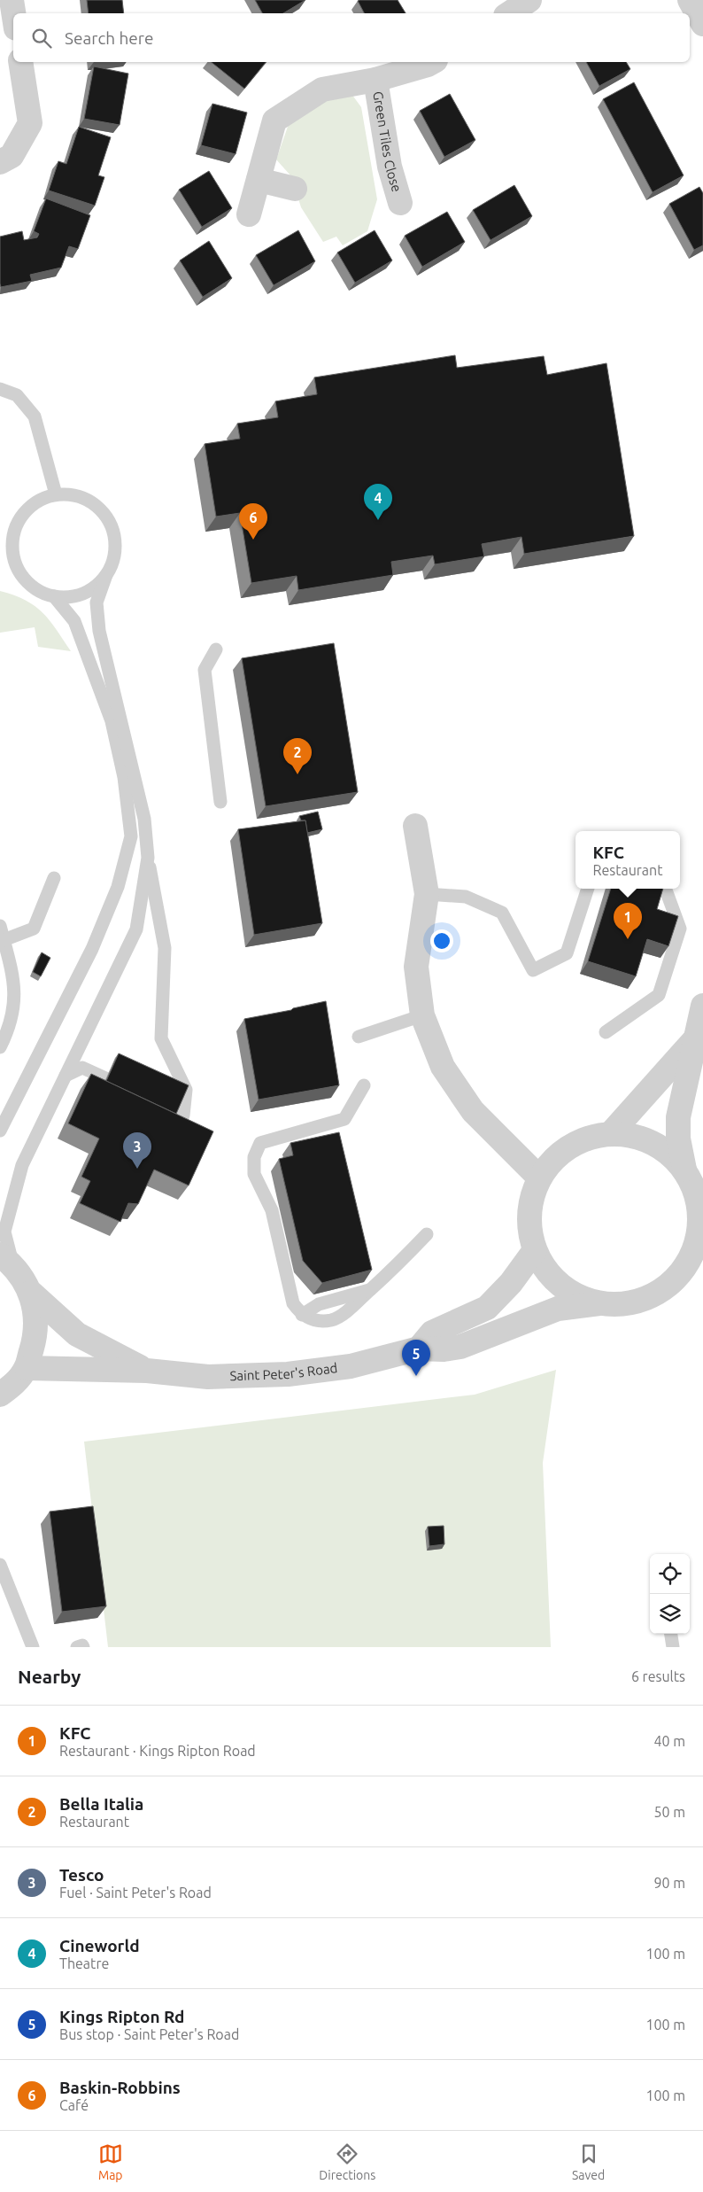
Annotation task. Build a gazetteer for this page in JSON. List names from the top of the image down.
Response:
{
  "streets": {
    "street": ["Green Tiles Close", "Saint Peter's Road"]
  },
  "page": {
    "search": "Search here",
    "pins": [
      "4",
      "6",
      "2",
      "1",
      "3",
      "5"
    ],
    "popup": ["KFC", "Restaurant"],
    "heading": ["Nearby", "6 results"],
    "list": [
      {
        "mark": "1",
        "name": "KFC",
        "note": "Restaurant · Kings Ripton Road",
        "value": "40 m"
      },
      {
        "mark": "2",
        "name": "Bella Italia",
        "note": "Restaurant",
        "value": "50 m"
      },
      {
        "mark": "3",
        "name": "Tesco",
        "note": "Fuel · Saint Peter's Road",
        "value": "90 m"
      },
      {
        "mark": "4",
        "name": "Cineworld",
        "note": "Theatre",
        "value": "100 m"
      },
      {
        "mark": "5",
        "name": "Kings Ripton Rd",
        "note": "Bus stop · Saint Peter's Road",
        "value": "100 m"
      },
      {
        "mark": "6",
        "name": "Baskin-Robbins",
        "note": "Café",
        "value": "100 m"
      }
    ],
    "nav": ["Map", "Directions", "Saved"]
  }
}
